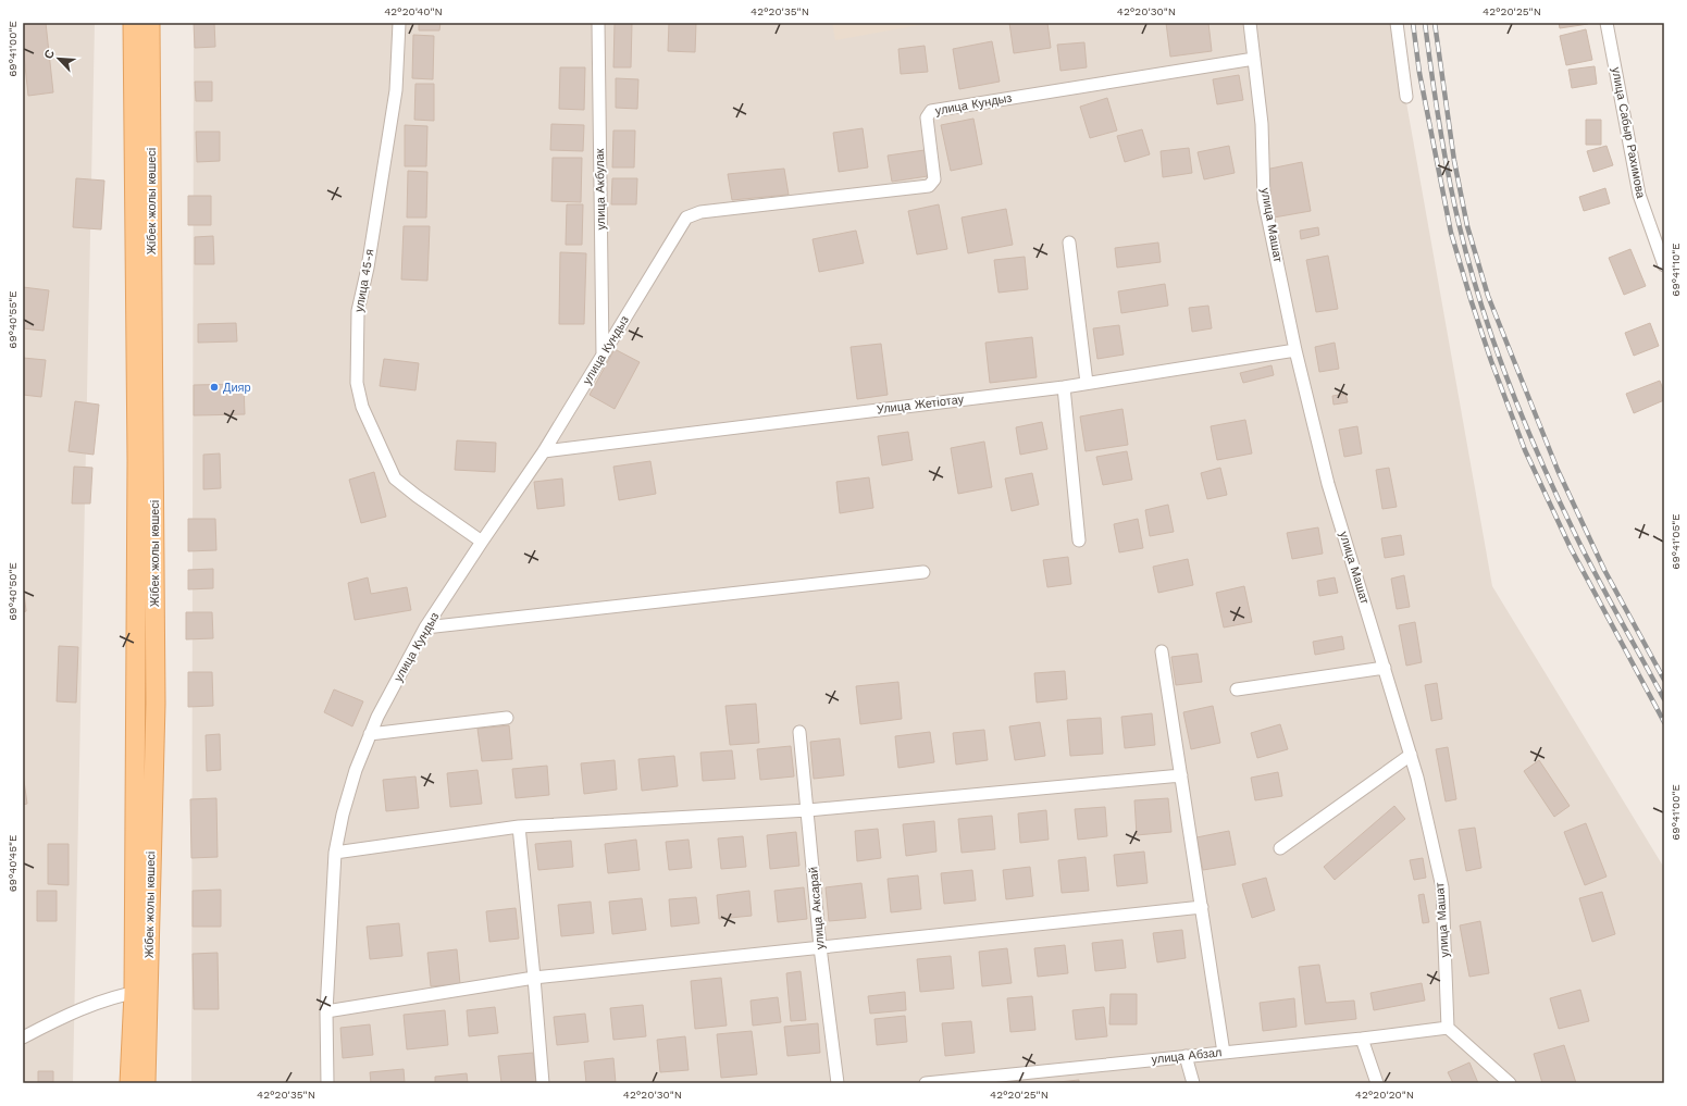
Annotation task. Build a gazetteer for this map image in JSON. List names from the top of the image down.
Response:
{
  "streets": {
    "main road": ["Жібек жолы көшесі"],
    "street": [
      "улица Кундыз",
      "улица Сабыр Рахимова",
      "улица Акбулак",
      "улица Машат",
      "улица 45-я",
      "Улица Жетіотау",
      "улица Аксарай",
      "улица Абзал"
    ]
  },
  "crossings": [
    ["улица Кундыз", "улица Акбулак"],
    ["улица Кундыз", "улица Машат"],
    ["улица Кундыз", "улица 45-я"],
    ["улица Кундыз", "Улица Жетіотау"],
    ["улица Машат", "Улица Жетіотау"],
    ["улица Машат", "улица Абзал"]
  ],
  "places": ["Дияр"],
  "north": "top left",
  "coordinates": [
    "42°20'40\"N",
    "42°20'35\"N",
    "42°20'30\"N",
    "42°20'25\"N",
    "69°41'00\"E",
    "69°41'10\"E",
    "69°40'55\"E",
    "69°41'05\"E",
    "69°40'50\"E",
    "69°40'45\"E",
    "42°20'20\"N"
  ]
}
